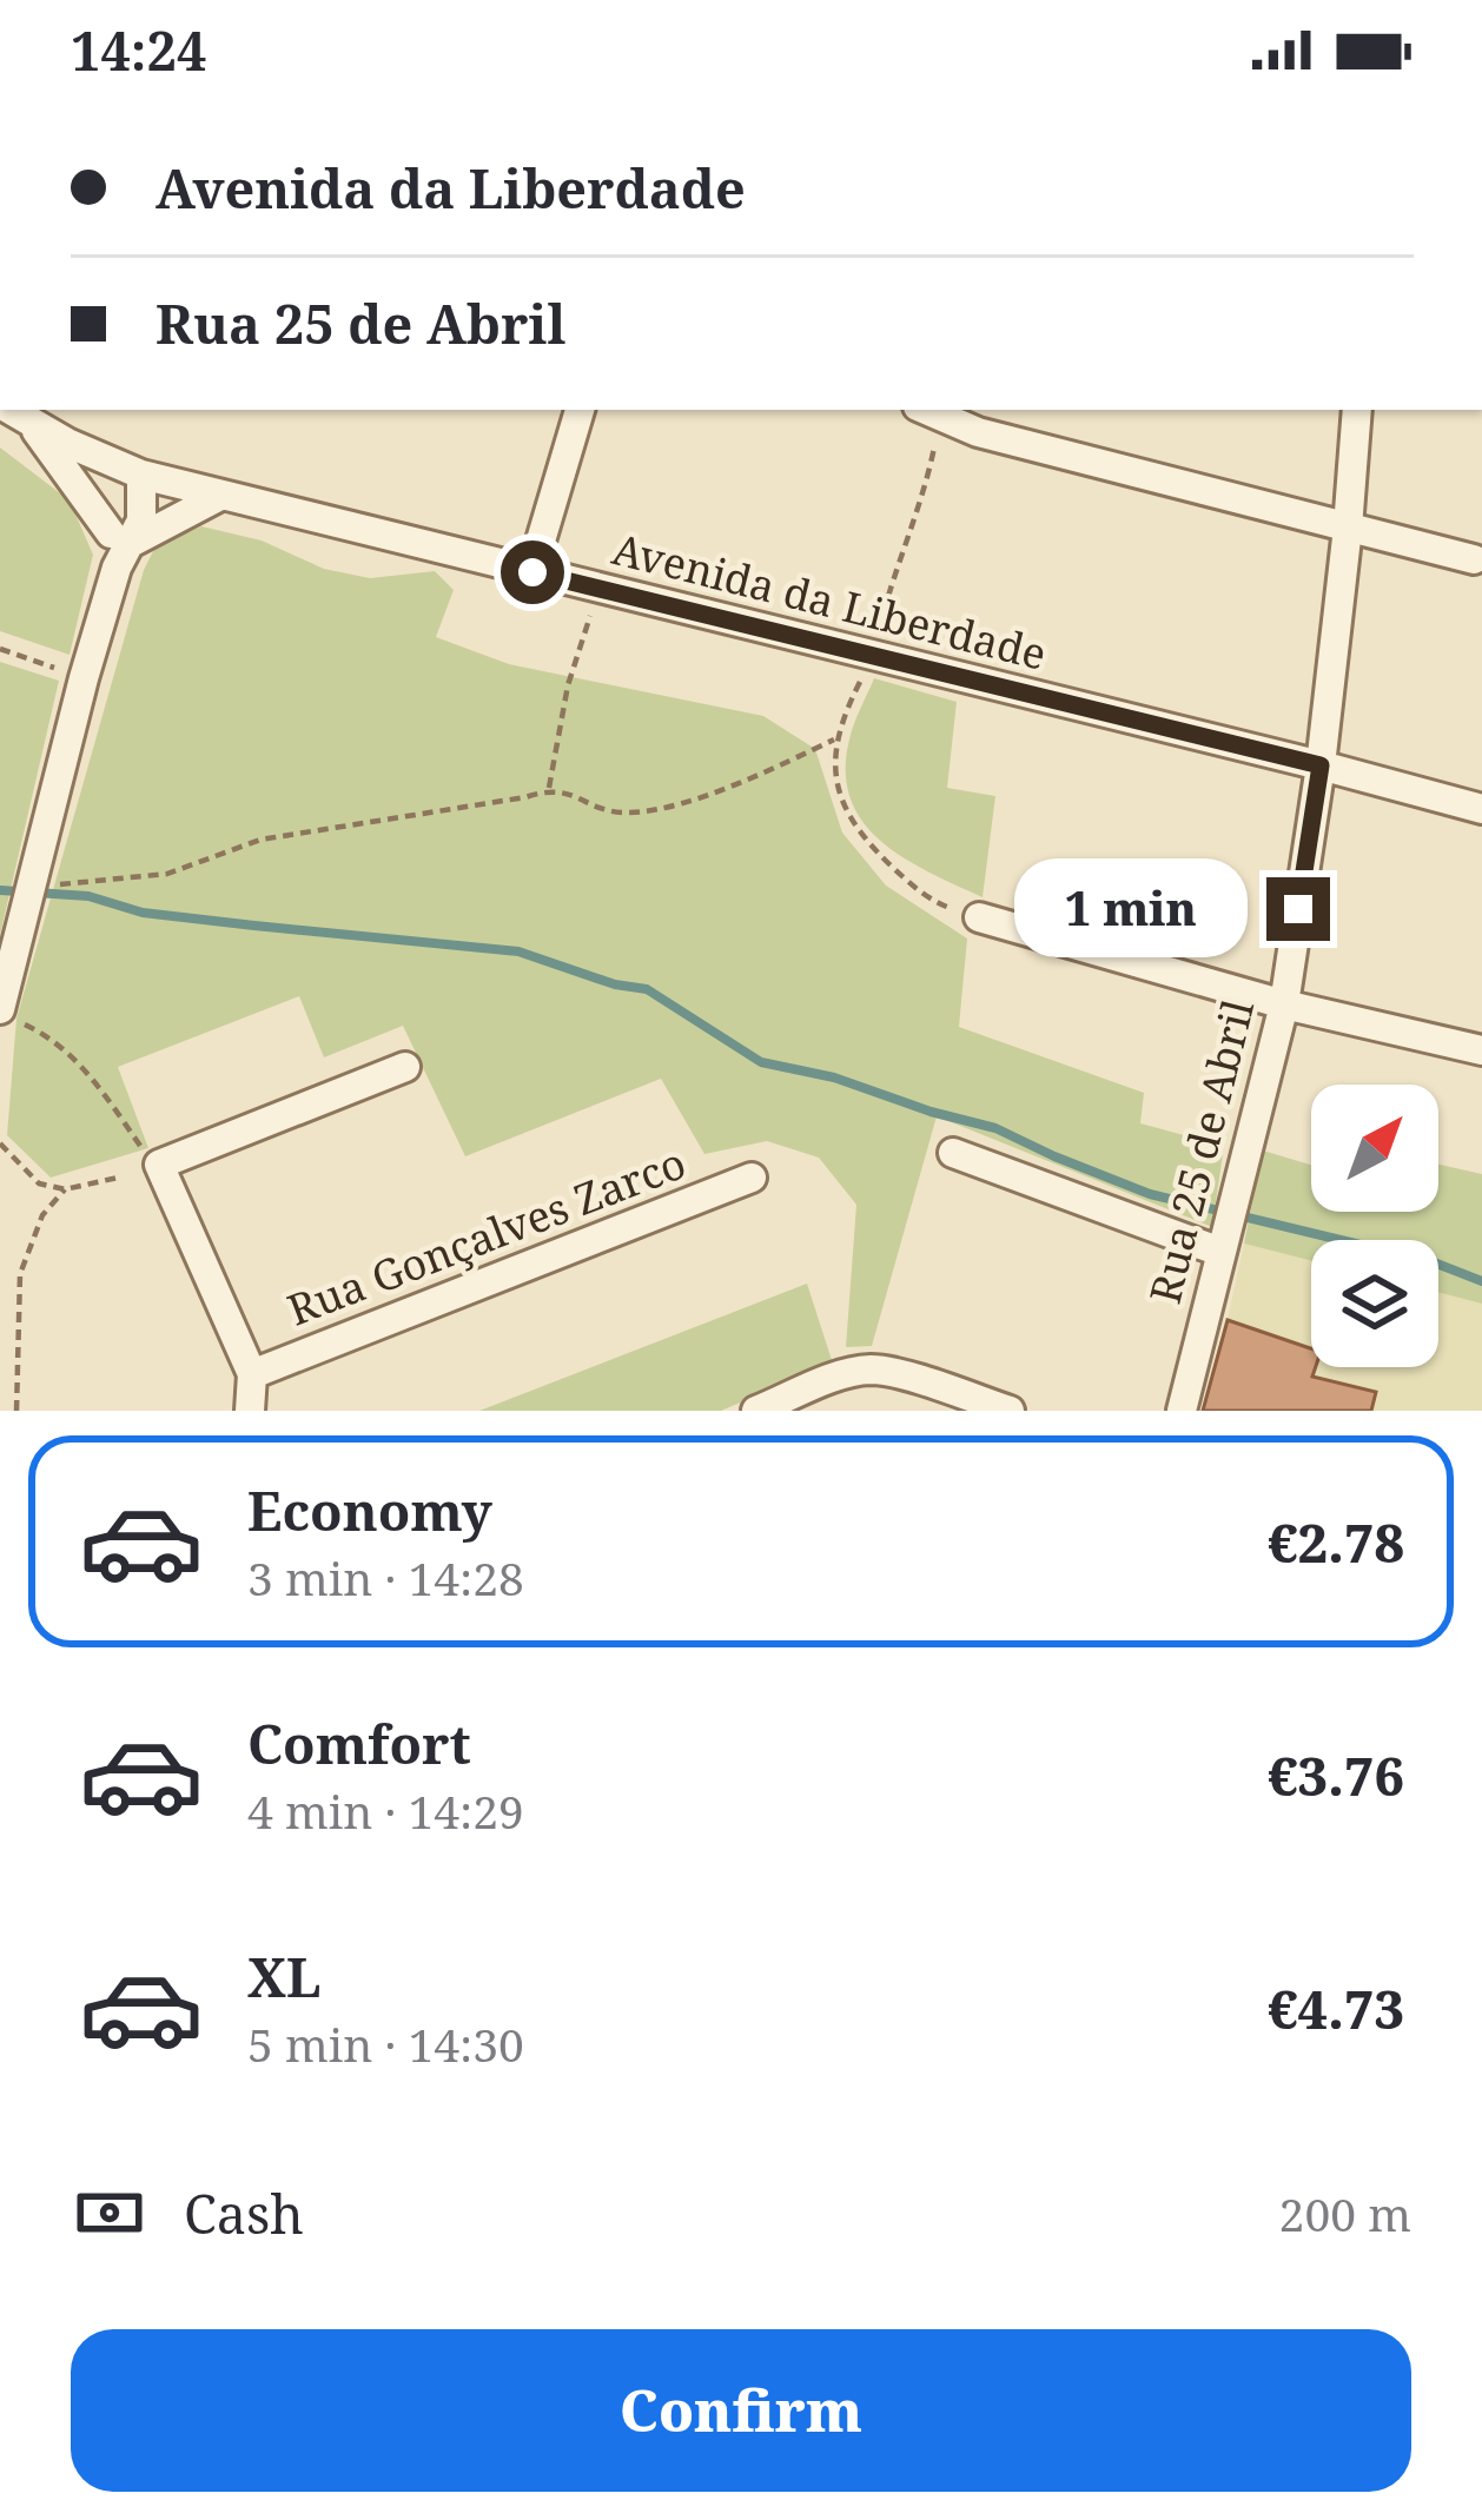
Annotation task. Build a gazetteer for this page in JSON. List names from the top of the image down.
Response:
{
  "streets": {
    "street": ["Avenida da Liberdade", "Rua 25 de Abril", "Rua Gonçalves Zarco"]
  },
  "crossings": [
    ["Avenida da Liberdade", "Rua 25 de Abril"]
  ],
  "north": "top right",
  "page": {
    "status": "14:24",
    "banner": ["Avenida da Liberdade", "Rua 25 de Abril"],
    "bubble": "1 min",
    "list": [
      {
        "name": "Economy",
        "note": "3 min · 14:28",
        "value": "€2.78"
      },
      {
        "name": "Comfort",
        "note": "4 min · 14:29",
        "value": "€3.76"
      },
      {
        "name": "XL",
        "note": "5 min · 14:30",
        "value": "€4.73"
      }
    ],
    "pay": ["Cash", "200 m"],
    "buttons": "Confirm"
  }
}
